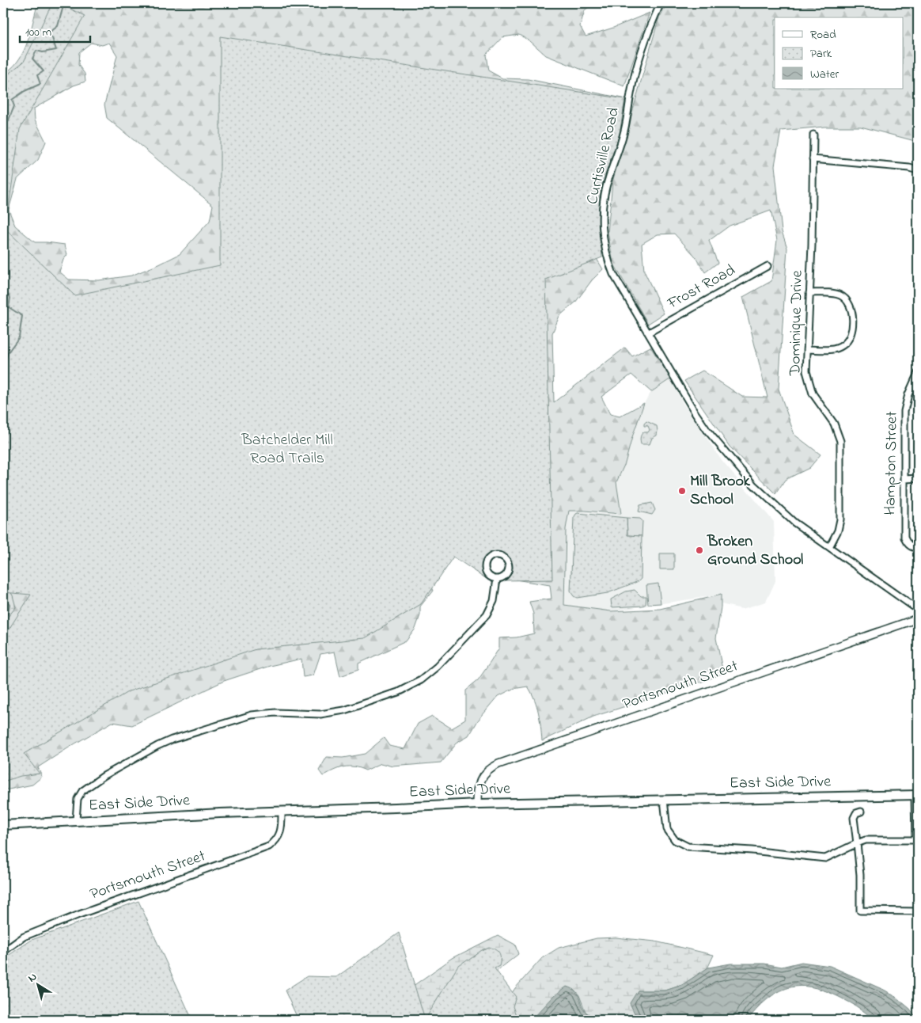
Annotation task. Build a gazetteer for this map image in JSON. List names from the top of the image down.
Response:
{
  "streets": {
    "main road": ["East Side Drive"],
    "street": [
      "Curtisville Road",
      "Frost Road",
      "Dominique Drive",
      "Hampton Street",
      "Portsmouth Street"
    ]
  },
  "crossings": [
    ["Curtisville Road", "Frost Road"],
    ["Curtisville Road", "Dominique Drive"],
    ["Portsmouth Street", "East Side Drive"]
  ],
  "parks": ["Batchelder Mill Road Trails"],
  "places": ["Mill Brook School", "Broken Ground School"],
  "legend": ["Road", "Park", "Water"],
  "scale_bar": "100 m",
  "north": "top left"
}
